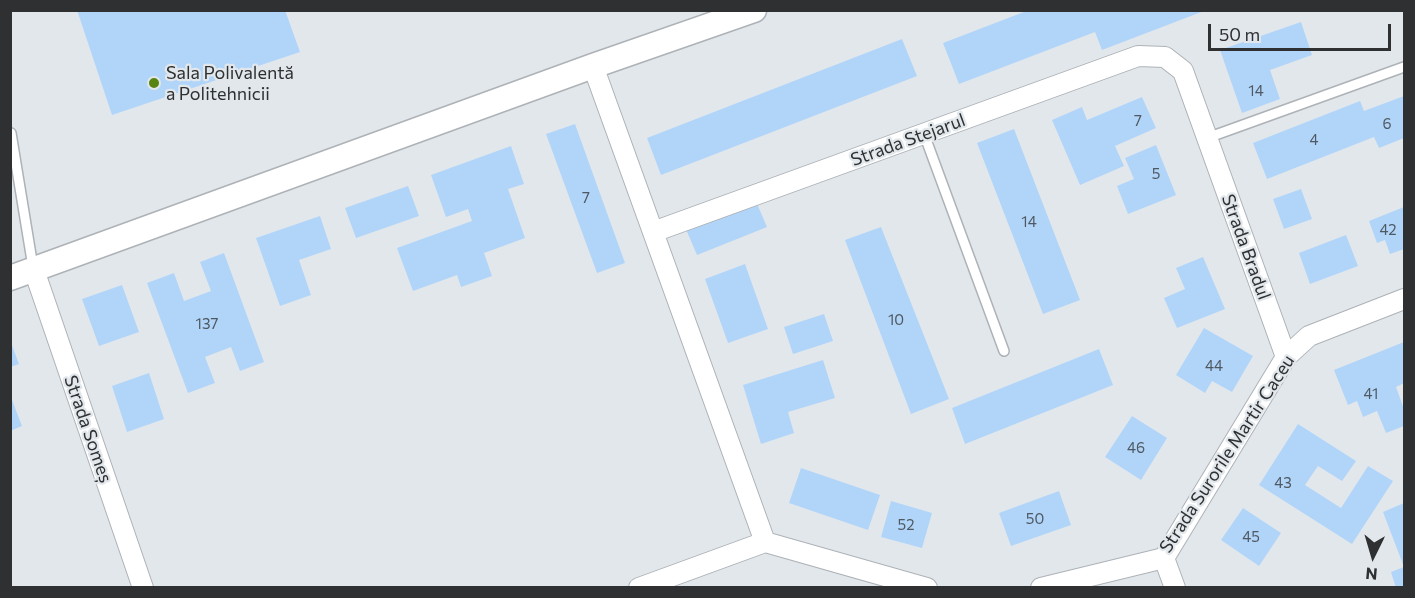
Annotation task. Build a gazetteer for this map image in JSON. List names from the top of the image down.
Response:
{
  "streets": {
    "street": [
      "Strada Stejarul",
      "Strada Bradul",
      "Strada Someș",
      "Strada Surorile Martir Caceu"
    ]
  },
  "crossings": [
    ["Strada Stejarul", "Strada Bradul"],
    ["Strada Bradul", "Strada Surorile Martir Caceu"]
  ],
  "places": ["Sala Polivalentă a Politehnicii"],
  "house_numbers": [
    "14",
    "7",
    "6",
    "4",
    "5",
    "7",
    "14",
    "42",
    "10",
    "137",
    "44",
    "41",
    "46",
    "43",
    "50",
    "52",
    "45"
  ],
  "scale_bar": "50 m",
  "north": "bottom"
}
